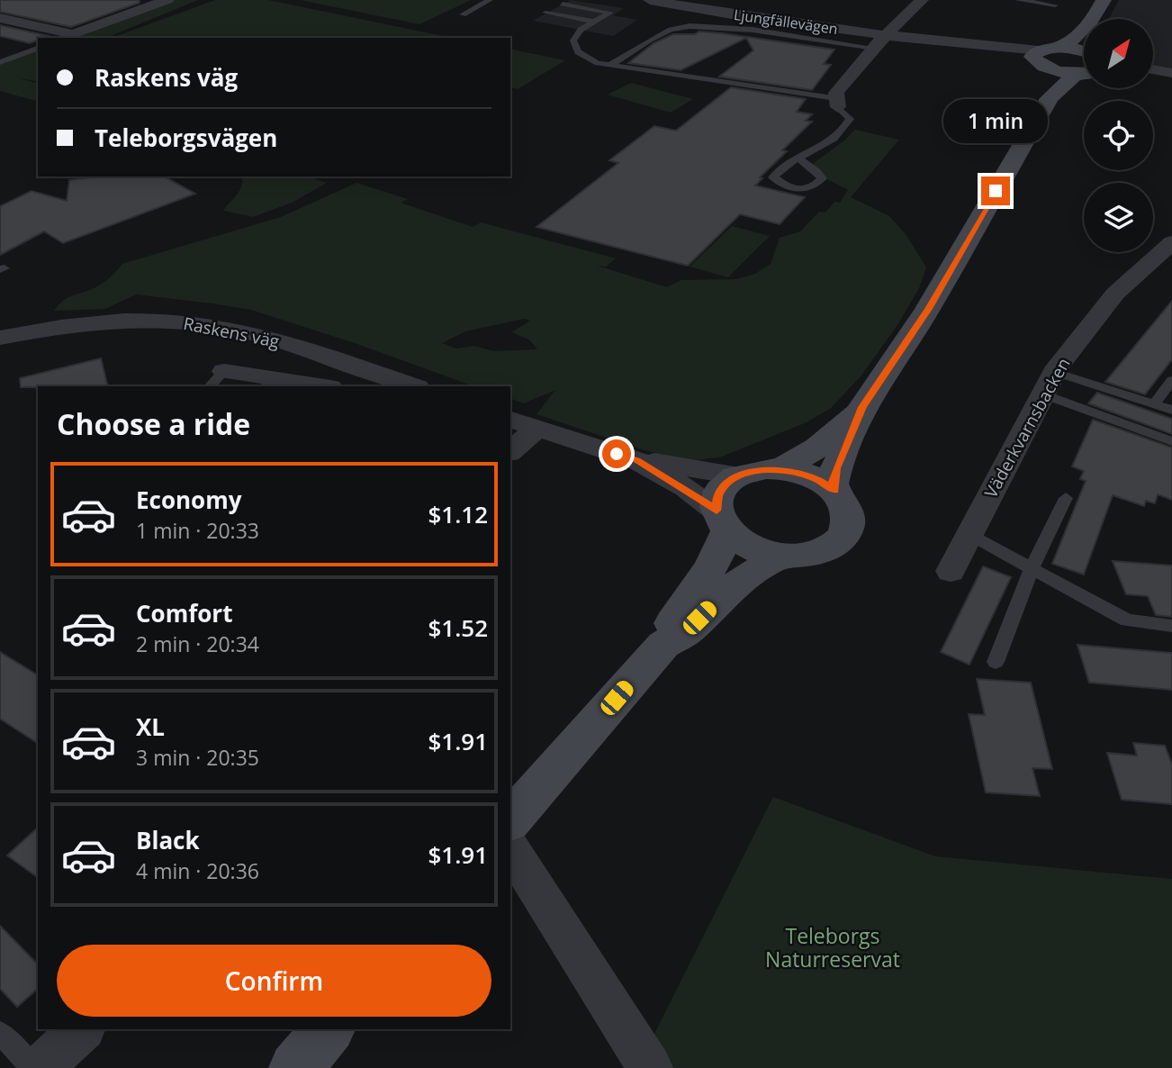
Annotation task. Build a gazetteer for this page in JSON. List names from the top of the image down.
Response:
{
  "streets": {
    "street": ["Ljungfällevägen", "Raskens väg", "Väderkvarnsbacken"]
  },
  "parks": ["Teleborgs Naturreservat"],
  "north": "top right",
  "page": {
    "banner": ["Raskens väg", "Teleborgsvägen"],
    "bubble": "1 min",
    "heading": "Choose a ride",
    "list": [
      {
        "name": "Economy",
        "note": "1 min · 20:33",
        "value": "$1.12"
      },
      {
        "name": "Comfort",
        "note": "2 min · 20:34",
        "value": "$1.52"
      },
      {
        "name": "XL",
        "note": "3 min · 20:35",
        "value": "$1.91"
      },
      {
        "name": "Black",
        "note": "4 min · 20:36",
        "value": "$1.91"
      }
    ],
    "buttons": "Confirm"
  }
}
